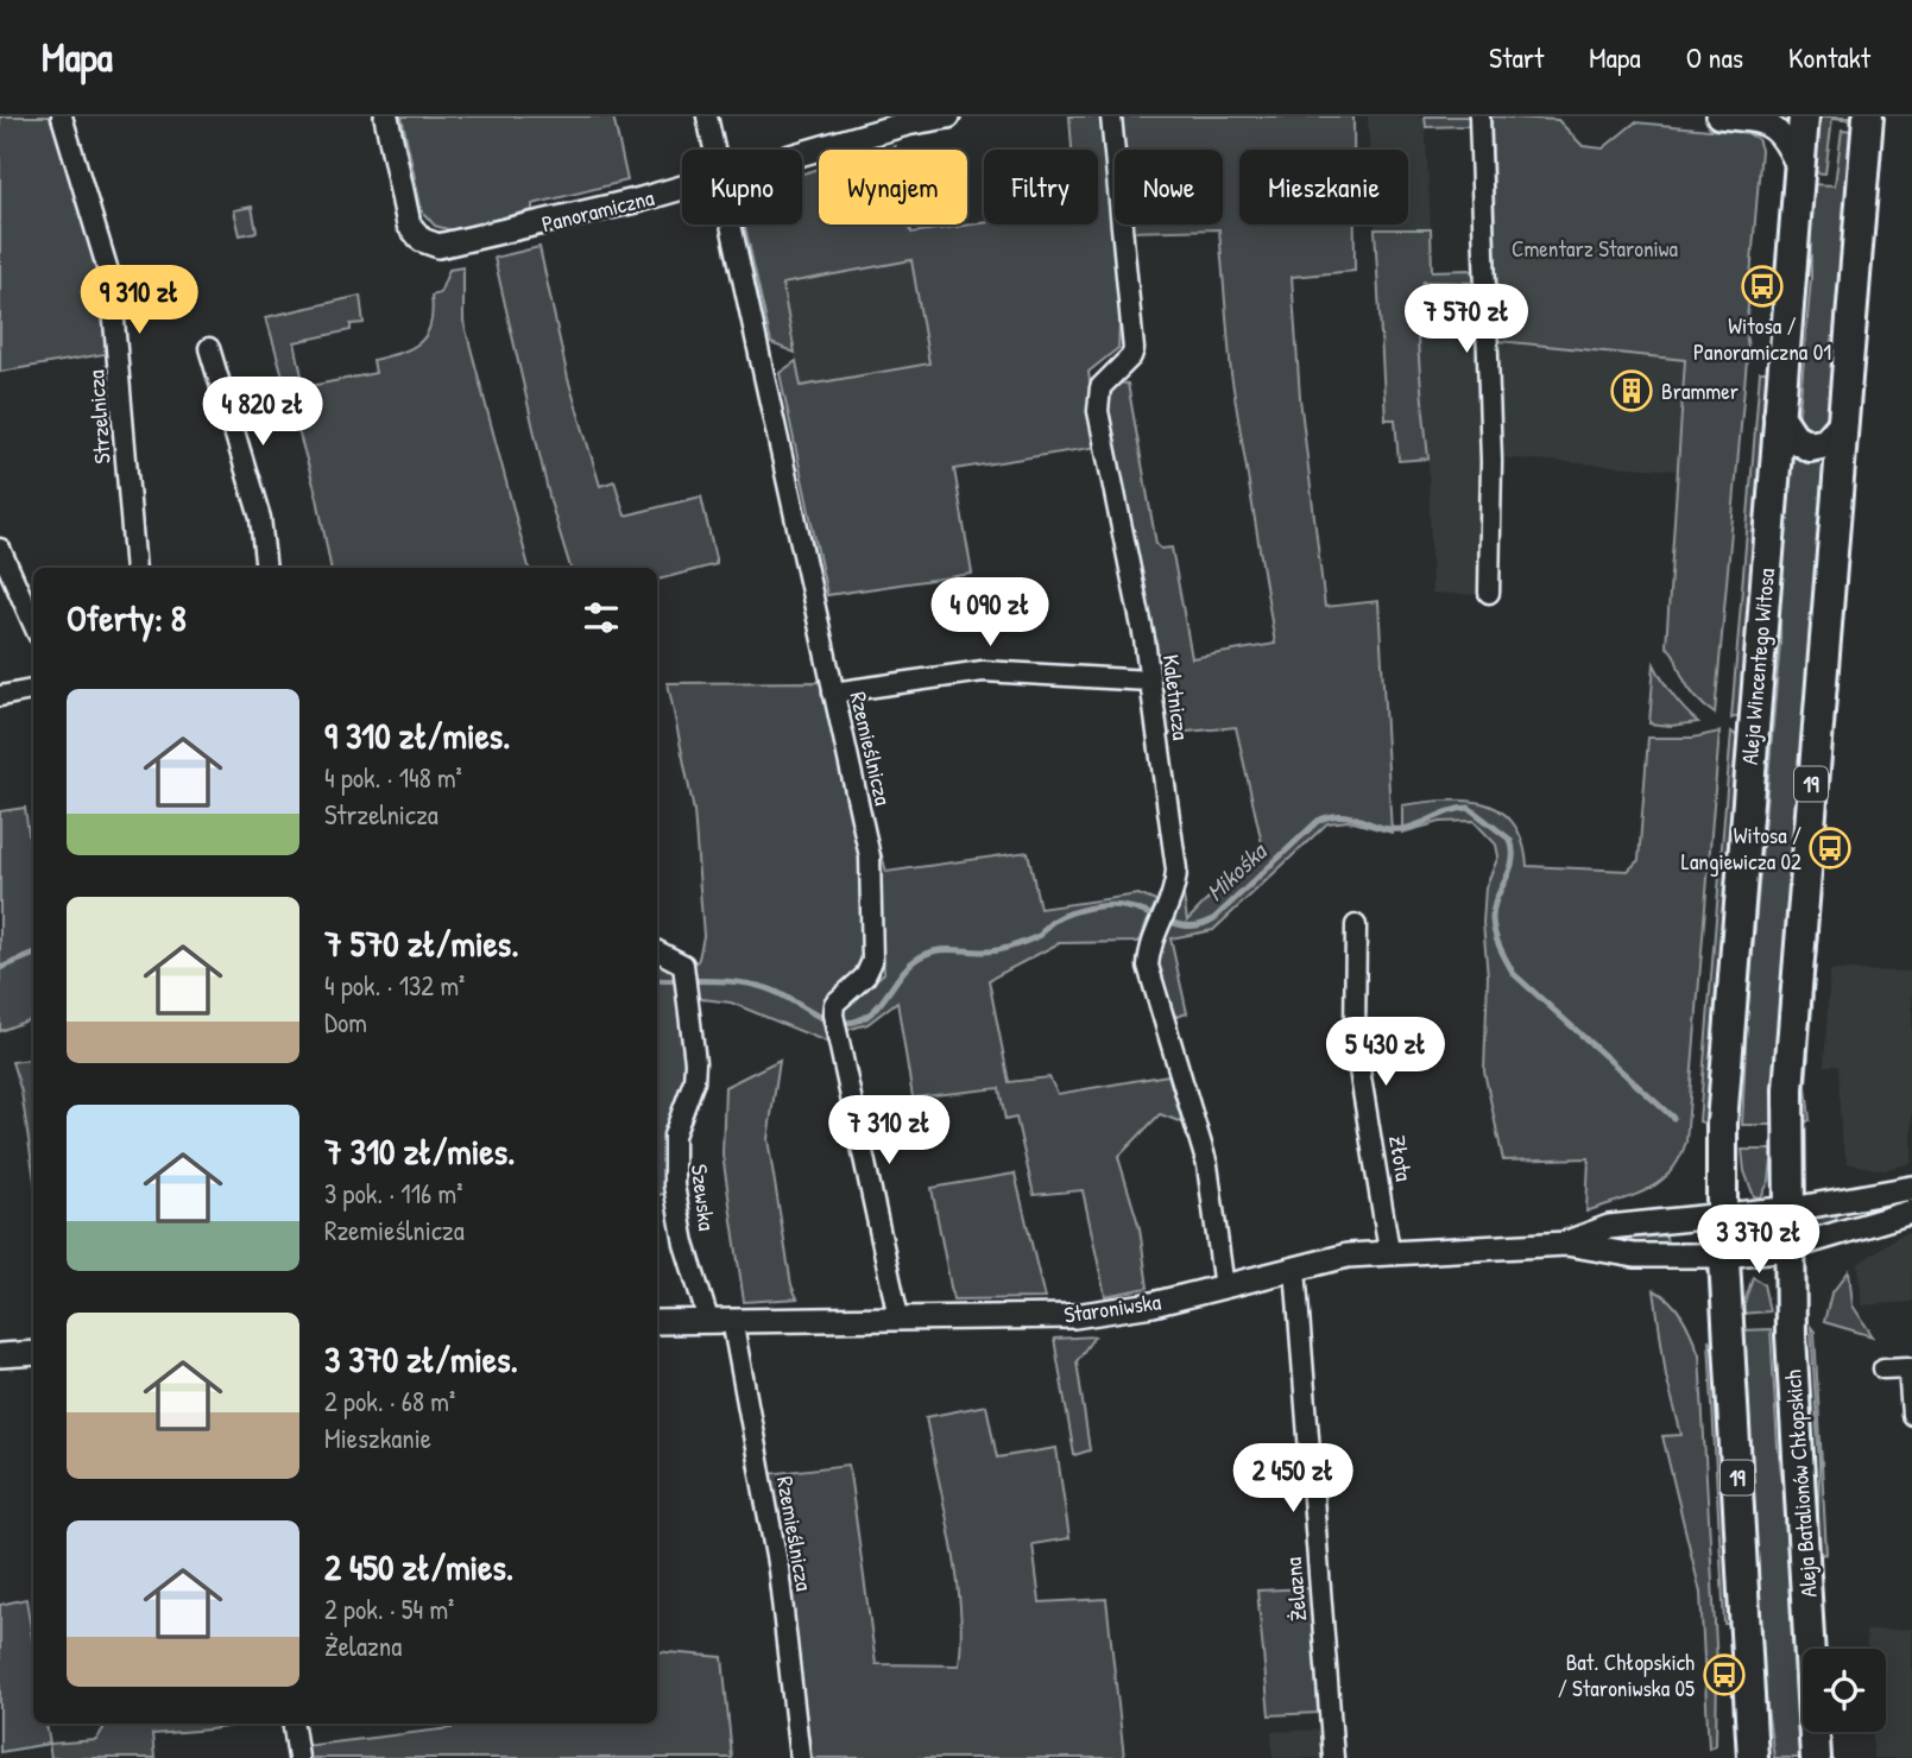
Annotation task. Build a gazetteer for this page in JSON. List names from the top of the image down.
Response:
{
  "streets": {
    "main road": ["Aleja Wincentego Witosa", "19", "Aleja Batalionów Chłopskich"],
    "street": [
      "Panoramiczna",
      "Strzelnicza",
      "Kaletnicza",
      "Rzemieślnicza",
      "Złota",
      "Szewska",
      "Staroniwska",
      "Żelazna"
    ]
  },
  "crossings": [
    ["Aleja Wincentego Witosa", "19"],
    ["Aleja Wincentego Witosa", "Staroniwska"],
    ["Kaletnicza", "Staroniwska"],
    ["Rzemieślnicza", "Szewska"],
    ["Rzemieślnicza", "Staroniwska"],
    ["19", "Staroniwska"],
    ["19", "Aleja Batalionów Chłopskich"],
    ["Złota", "Staroniwska"],
    ["Szewska", "Staroniwska"],
    ["Staroniwska", "Aleja Batalionów Chłopskich"],
    ["Staroniwska", "Żelazna"]
  ],
  "water": ["Mikośka"],
  "parks": ["Cmentarz Staroniwa"],
  "places": {
    "bus stop": ["Witosa / Panoramiczna 01", "Witosa / Langiewicza 02", "Bat. Chłopskich / Staroniwska 05"],
    "building": ["Brammer"]
  },
  "page": {
    "header": "Mapa",
    "nav": [
      "Start",
      "Mapa",
      "O nas",
      "Kontakt"
    ],
    "chip": [
      "Kupno",
      "Wynajem",
      "Filtry",
      "Nowe",
      "Mieszkanie"
    ],
    "price": [
      "9 310 zł",
      "7 570 zł",
      "4 820 zł",
      "4 090 zł",
      "5 430 zł",
      "7 310 zł",
      "3 370 zł",
      "2 450 zł"
    ],
    "heading": "Oferty: 8",
    "list": [
      {
        "name": "9 310 zł/mies.",
        "note": "4 pok. · 148 m² · Strzelnicza"
      },
      {
        "name": "7 570 zł/mies.",
        "note": "4 pok. · 132 m² · Dom"
      },
      {
        "name": "7 310 zł/mies.",
        "note": "3 pok. · 116 m² · Rzemieślnicza"
      },
      {
        "name": "3 370 zł/mies.",
        "note": "2 pok. · 68 m² · Mieszkanie"
      },
      {
        "name": "2 450 zł/mies.",
        "note": "2 pok. · 54 m² · Żelazna"
      }
    ]
  }
}
